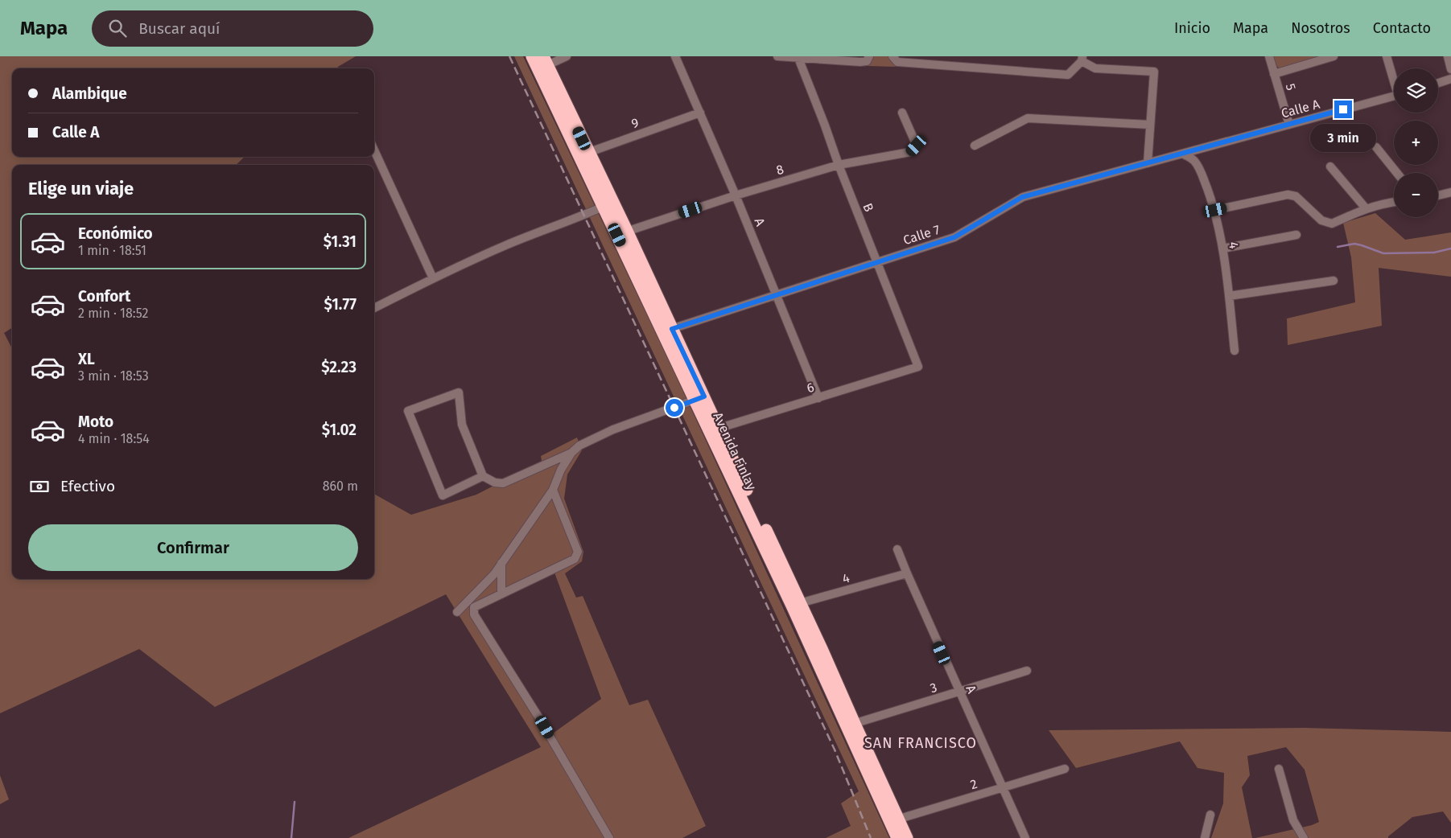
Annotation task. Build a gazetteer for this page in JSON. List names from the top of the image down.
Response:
{
  "streets": {
    "highway": ["Avenida Finlay"],
    "street": [
      "5",
      "Calle A",
      "9",
      "8",
      "B",
      "A",
      "Calle 7",
      "4",
      "6",
      "3",
      "2"
    ]
  },
  "crossings": [
    ["5", "Calle A"],
    ["Calle A", "Calle 7"],
    ["Calle A", "4"],
    ["9", "A"],
    ["9", "Avenida Finlay"],
    ["8", "B"],
    ["8", "A"],
    ["8", "Avenida Finlay"],
    ["B", "Calle 7"],
    ["B", "6"],
    ["A", "Calle 7"],
    ["A", "4"],
    ["A", "6"],
    ["A", "3"],
    ["A", "2"],
    ["Calle 7", "4"],
    ["Calle 7", "Avenida Finlay"],
    ["4", "Avenida Finlay"],
    ["6", "Avenida Finlay"],
    ["Avenida Finlay", "3"],
    ["Avenida Finlay", "2"]
  ],
  "districts": ["SAN FRANCISCO"],
  "page": {
    "header": "Mapa",
    "search": "Buscar aquí",
    "nav": [
      "Inicio",
      "Mapa",
      "Nosotros",
      "Contacto"
    ],
    "map_buttons": ["+", "−"],
    "banner": ["Alambique", "Calle A"],
    "bubble": "3 min",
    "heading": "Elige un viaje",
    "list": [
      {
        "name": "Económico",
        "note": "1 min · 18:51",
        "value": "$1.31"
      },
      {
        "name": "Confort",
        "note": "2 min · 18:52",
        "value": "$1.77"
      },
      {
        "name": "XL",
        "note": "3 min · 18:53",
        "value": "$2.23"
      },
      {
        "name": "Moto",
        "note": "4 min · 18:54",
        "value": "$1.02"
      }
    ],
    "pay": ["Efectivo", "860 m"],
    "buttons": "Confirmar"
  }
}
